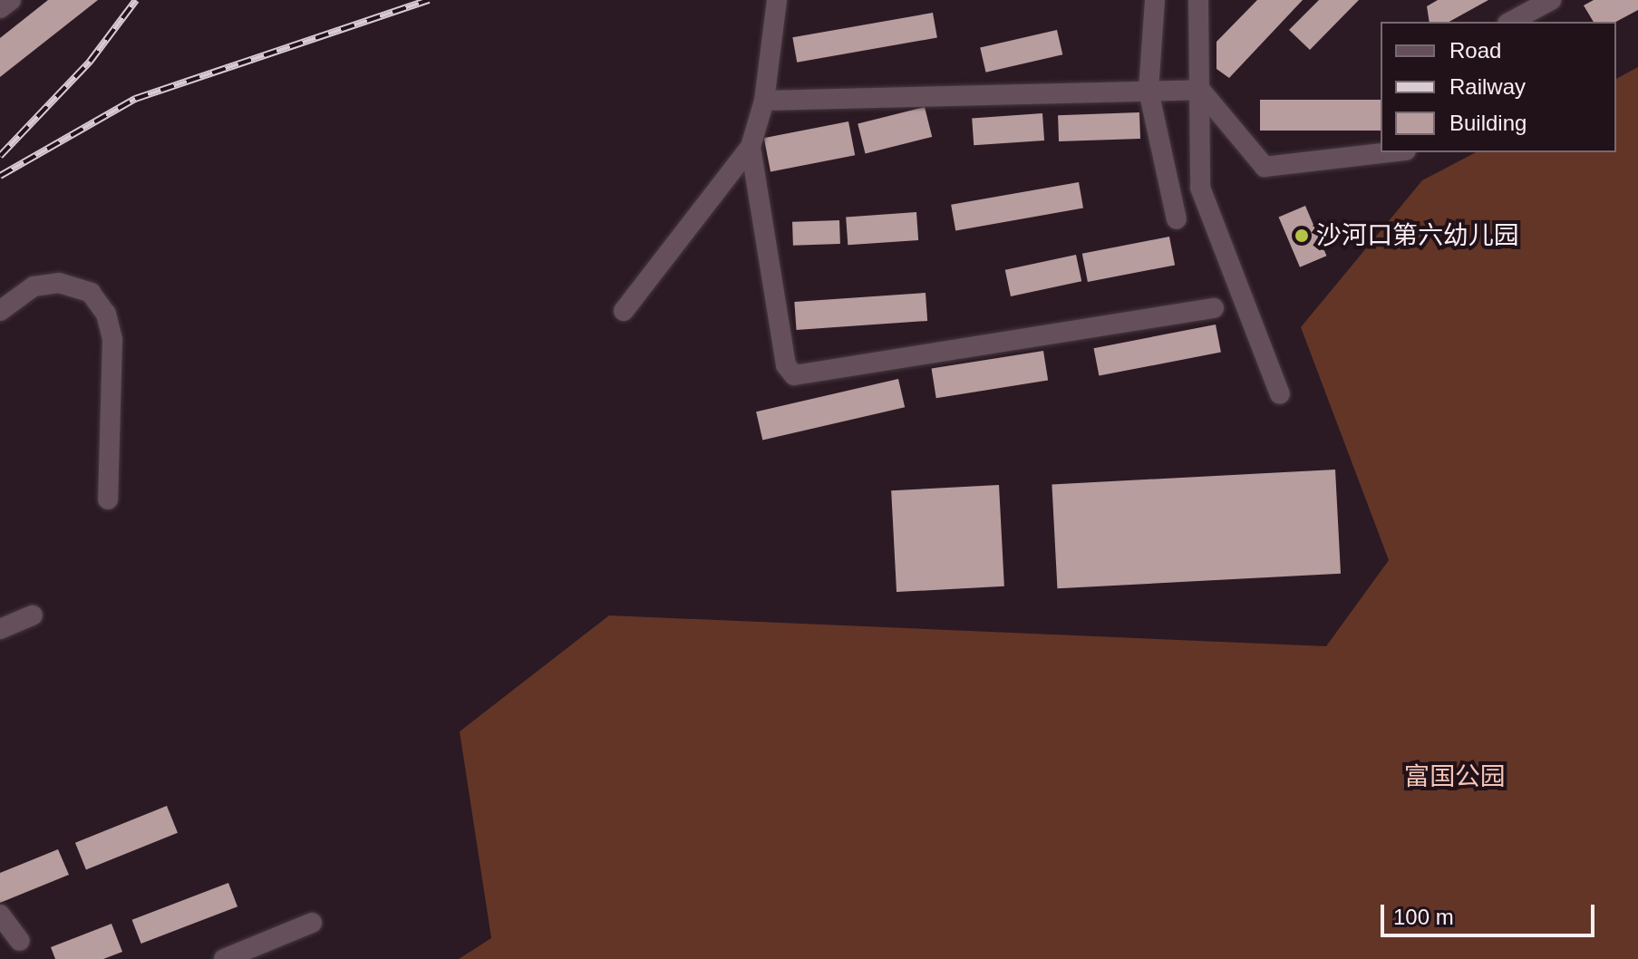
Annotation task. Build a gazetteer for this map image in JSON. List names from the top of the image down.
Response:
{
  "parks": ["富国公园"],
  "places": ["沙河口第六幼儿园"],
  "legend": ["Road", "Railway", "Building"],
  "scale_bar": "100 m"
}
